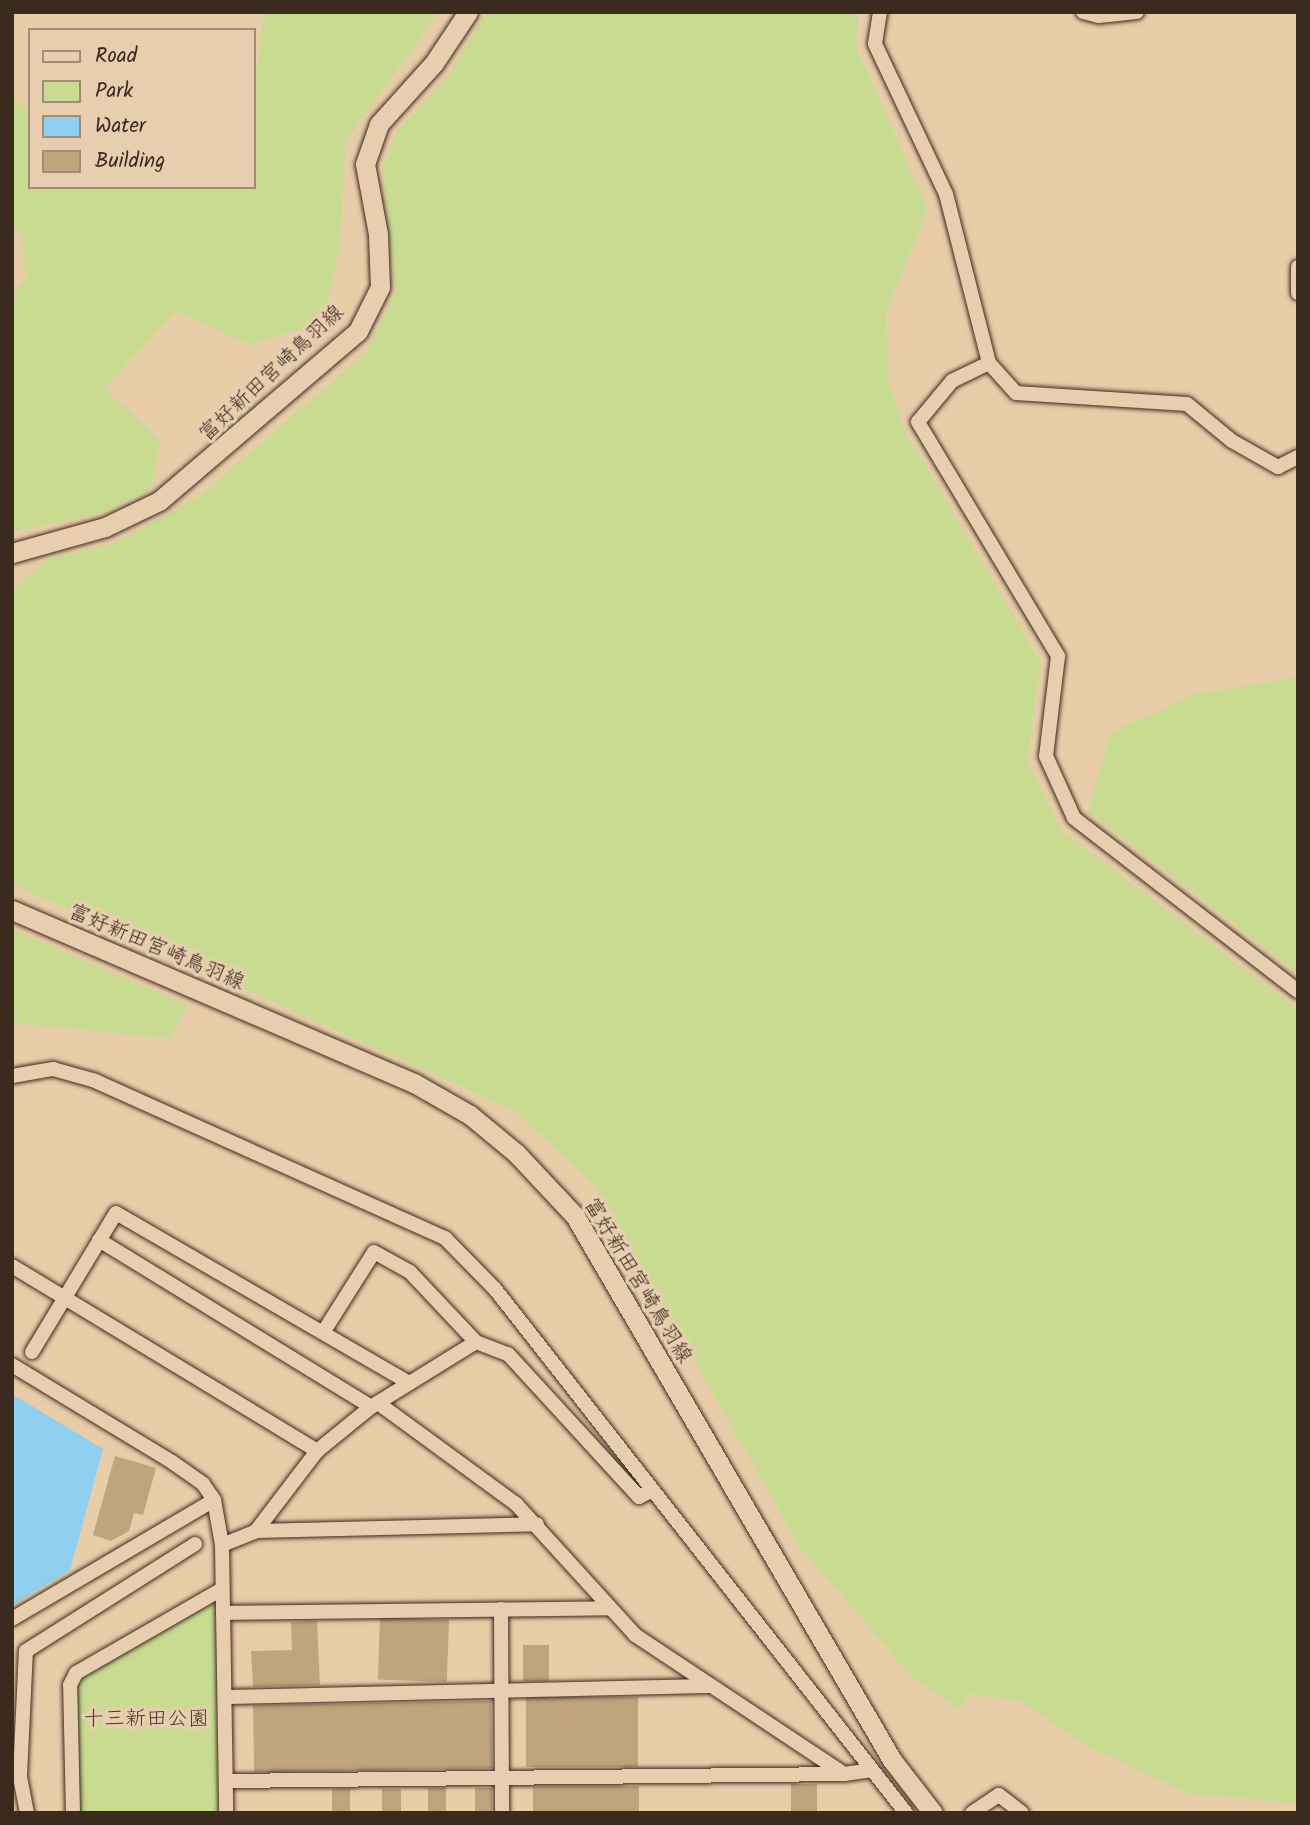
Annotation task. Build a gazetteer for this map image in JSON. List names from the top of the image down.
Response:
{
  "streets": {
    "main road": ["富好新田宮崎鳥羽線"]
  },
  "parks": ["十三新田公園"],
  "legend": [
    "Road",
    "Park",
    "Water",
    "Building"
  ]
}
